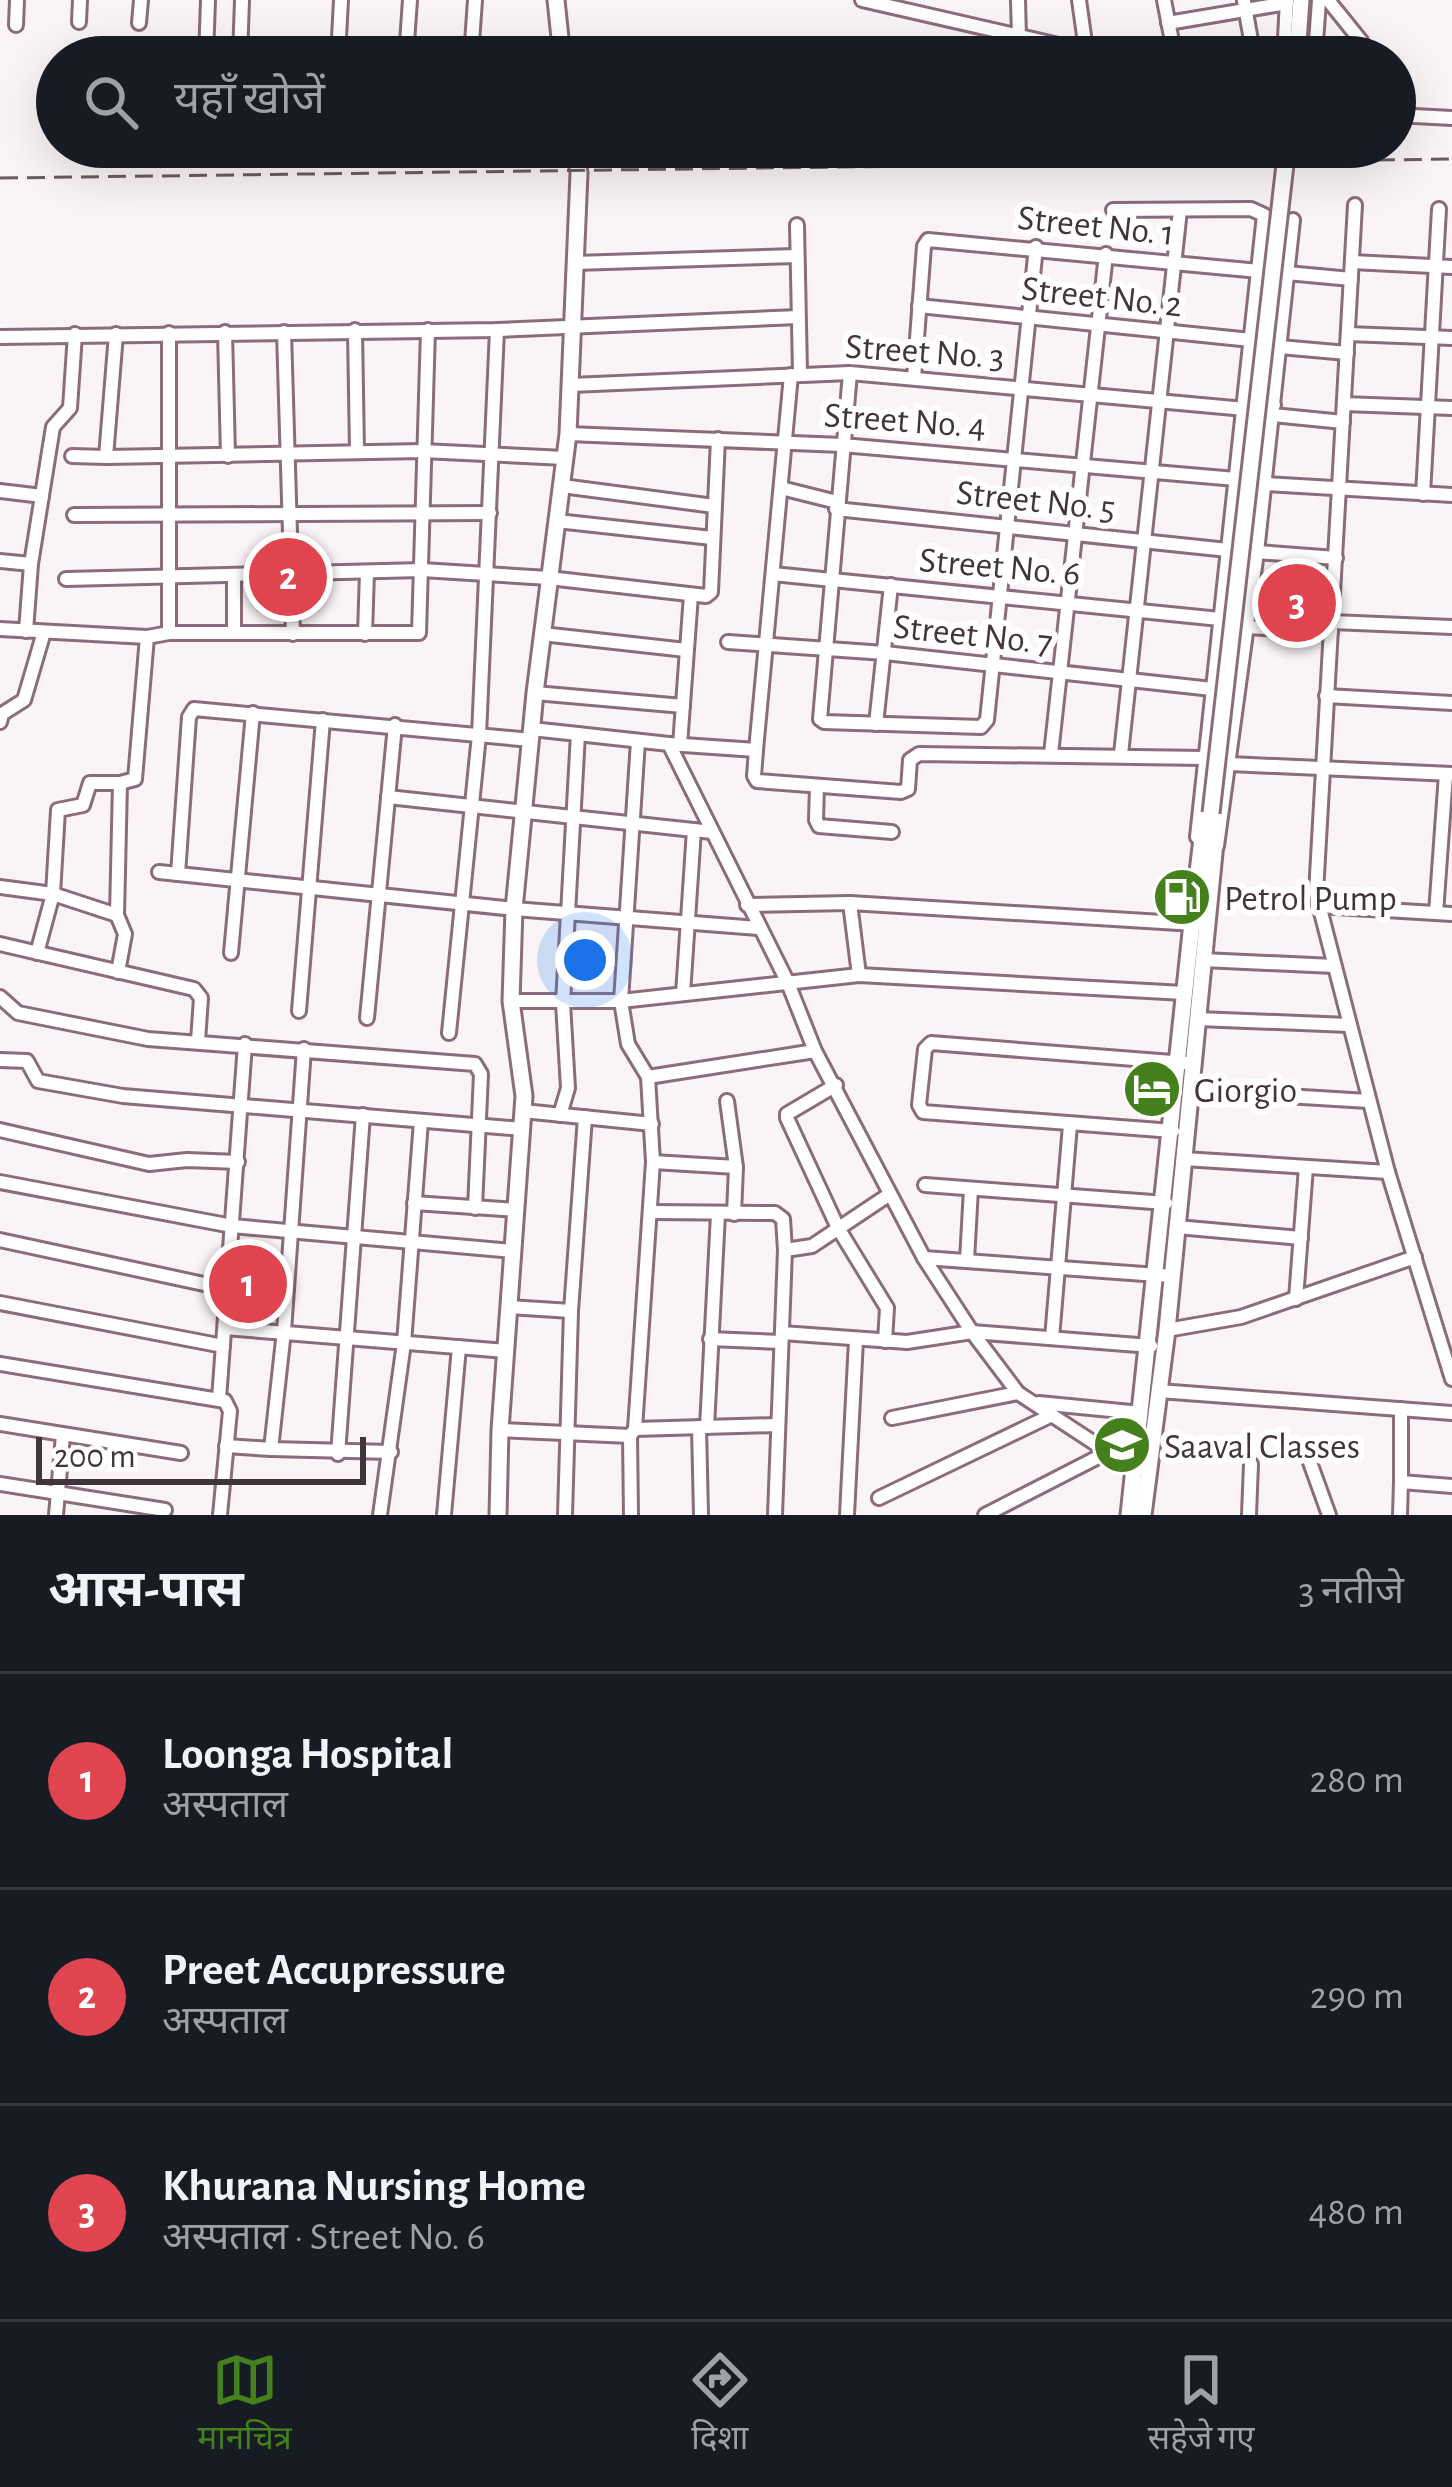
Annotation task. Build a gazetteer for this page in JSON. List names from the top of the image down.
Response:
{
  "streets": {
    "street": [
      "Street No. 1",
      "Street No. 2",
      "Street No. 3",
      "Street No. 4",
      "Street No. 5",
      "Street No. 6",
      "Street No. 7"
    ]
  },
  "crossings": [
    ["Street No. 1", "Street No. 2"]
  ],
  "places": {
    "fuel station": ["Petrol Pump"],
    "hotel": ["Giorgio"],
    "school or university": ["Saaval Classes"]
  },
  "scale_bar": "200 m",
  "page": {
    "search": "यहाँ खोजें",
    "pins": ["2", "3", "1"],
    "scale": "200 m",
    "heading": ["आस-पास", "3 नतीजे"],
    "list": [
      {
        "mark": "1",
        "name": "Loonga Hospital",
        "note": "अस्पताल",
        "value": "280 m"
      },
      {
        "mark": "2",
        "name": "Preet Accupressure",
        "note": "अस्पताल",
        "value": "290 m"
      },
      {
        "mark": "3",
        "name": "Khurana Nursing Home",
        "note": "अस्पताल · Street No. 6",
        "value": "480 m"
      }
    ],
    "nav": ["मानचित्र", "दिशा", "सहेजे गए"]
  }
}
